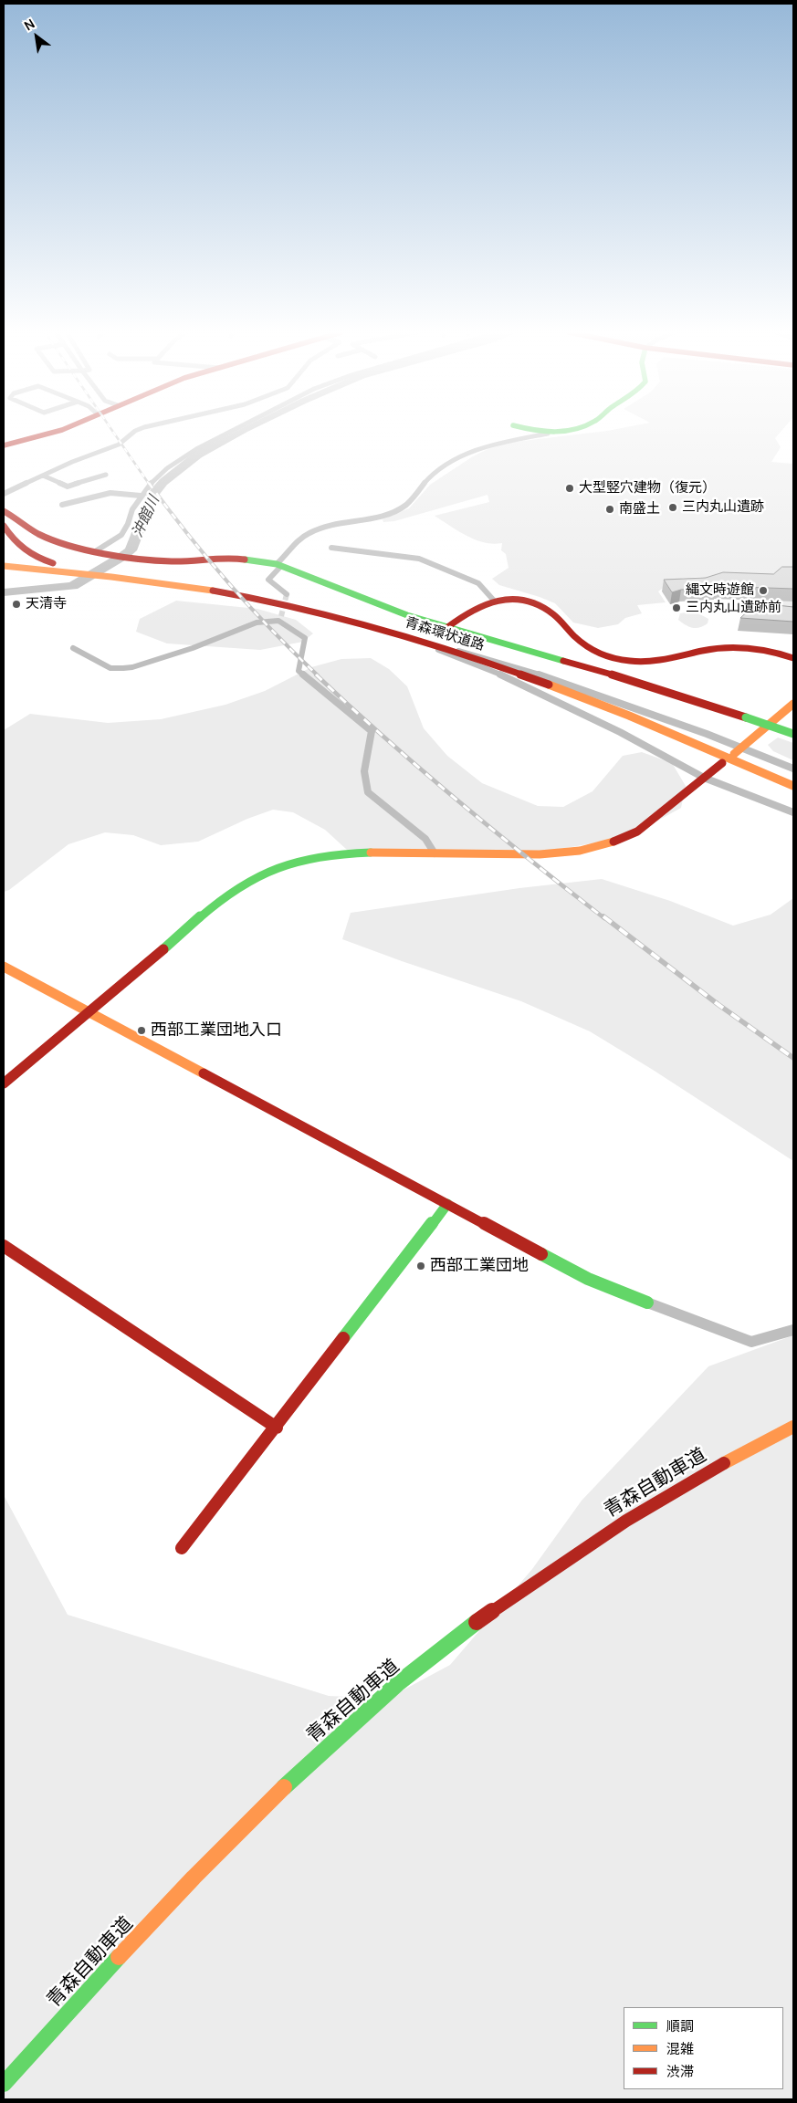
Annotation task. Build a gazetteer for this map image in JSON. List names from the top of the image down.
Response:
{
  "streets": {
    "main road": ["青森環状道路", "青森自動車道"]
  },
  "water": ["沖館川"],
  "places": [
    "大型竪穴建物（復元）",
    "三内丸山遺跡",
    "南盛土",
    "縄文時遊館",
    "天清寺",
    "三内丸山遺跡前",
    "西部工業団地入口",
    "西部工業団地"
  ],
  "legend": ["順調", "混雑", "渋滞"],
  "north": "top left"
}
